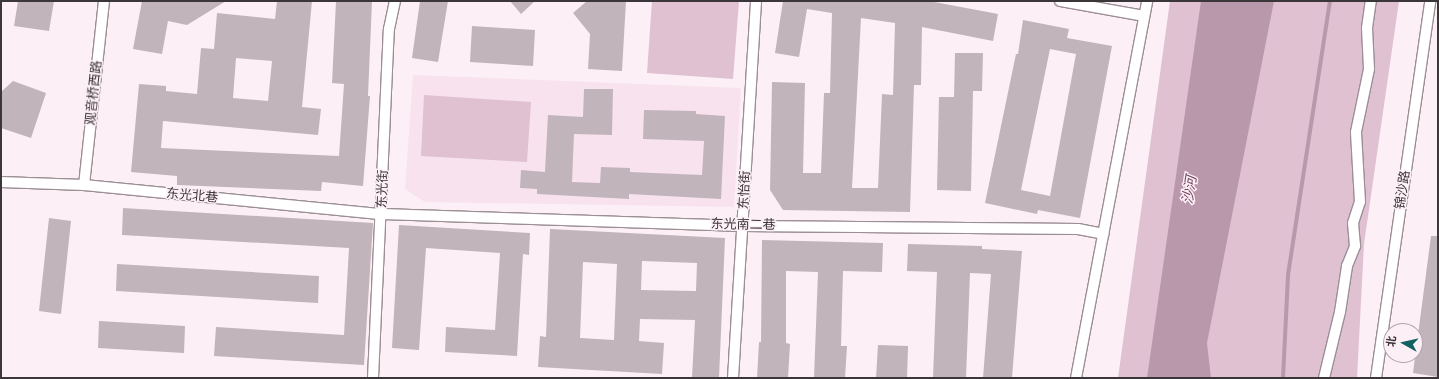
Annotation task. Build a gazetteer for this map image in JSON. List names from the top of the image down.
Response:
{
  "streets": {
    "street": [
      "观音桥西路",
      "东光街",
      "东怡街",
      "锦沙路",
      "东光北巷",
      "东光南二巷"
    ]
  },
  "crossings": [
    ["观音桥西路", "东光北巷"],
    ["东光街", "东光北巷"],
    ["东光街", "东光南二巷"],
    ["东怡街", "东光南二巷"],
    ["东光北巷", "东光南二巷"]
  ],
  "water": ["沙河"],
  "north": "left"
}
